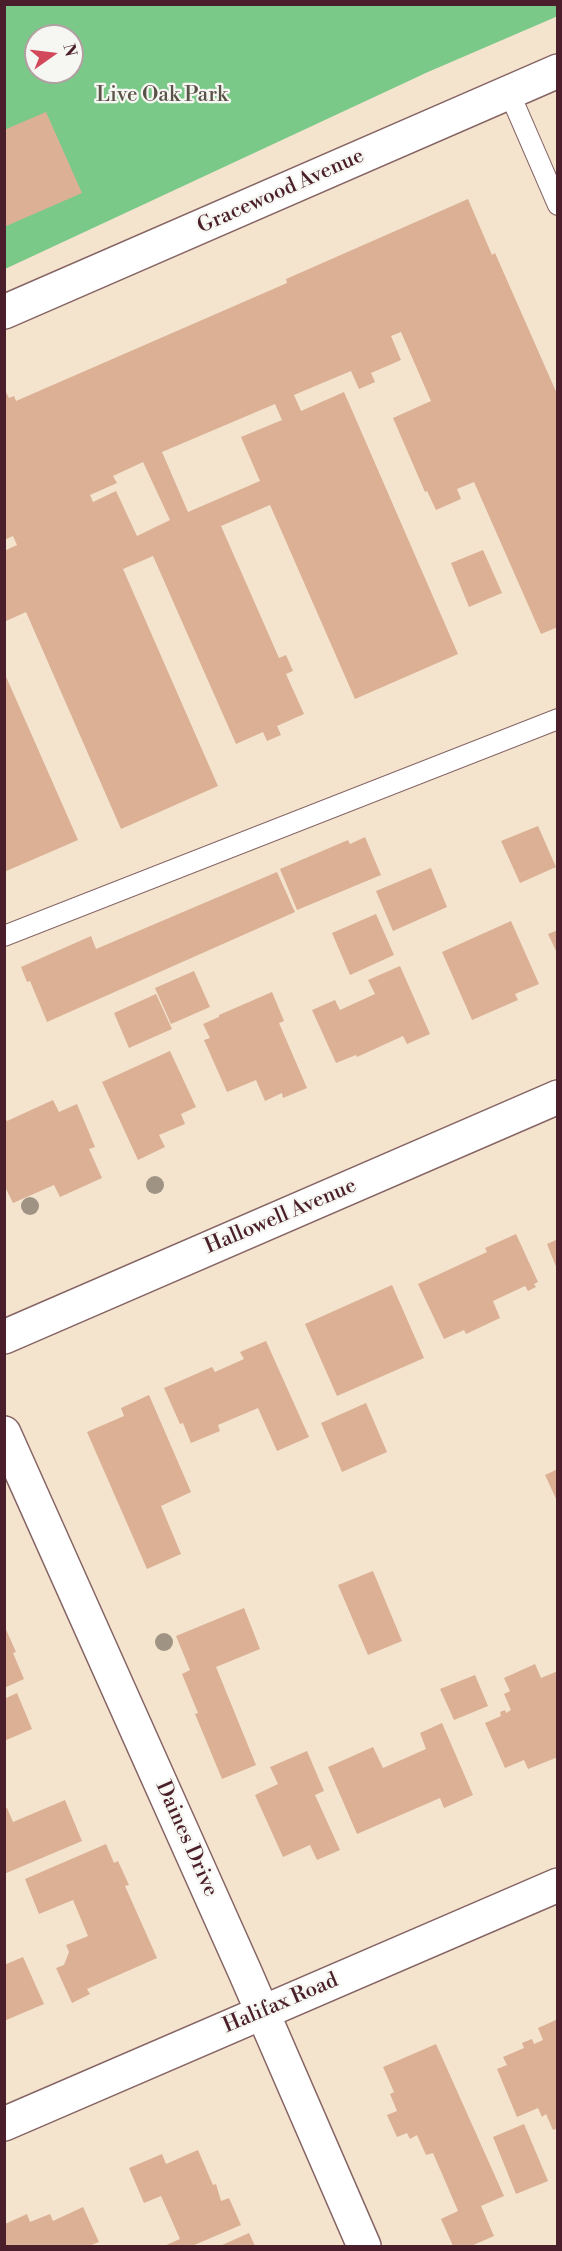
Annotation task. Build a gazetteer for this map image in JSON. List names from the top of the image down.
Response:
{
  "streets": {
    "street": [
      "Gracewood Avenue",
      "Hallowell Avenue",
      "Daines Drive",
      "Halifax Road"
    ]
  },
  "crossings": [
    ["Daines Drive", "Halifax Road"]
  ],
  "parks": ["Live Oak Park"],
  "north": "right"
}
